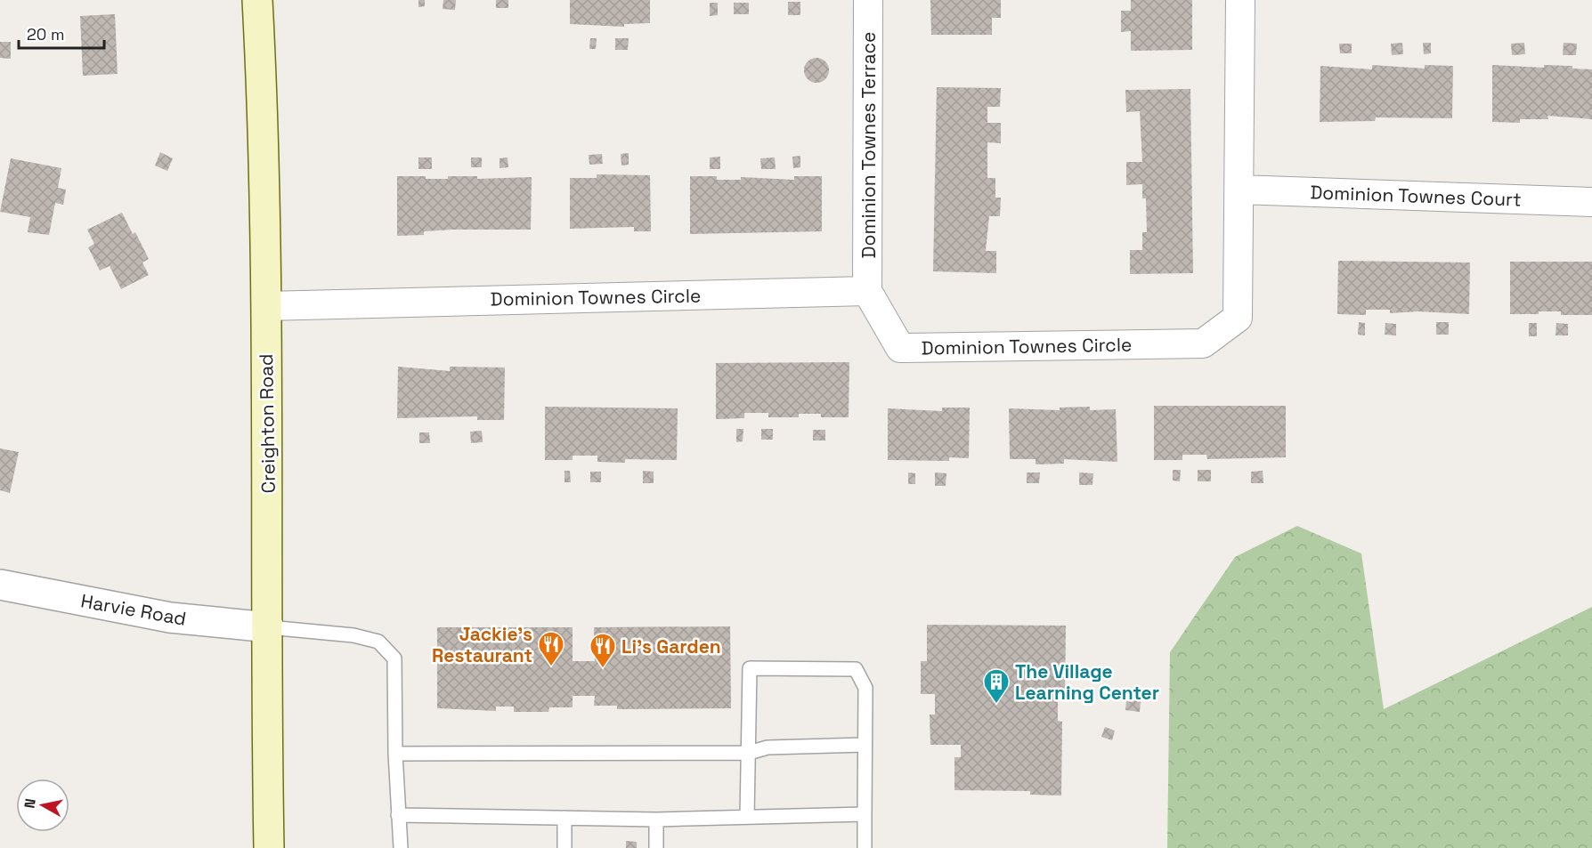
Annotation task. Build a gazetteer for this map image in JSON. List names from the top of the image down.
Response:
{
  "streets": {
    "main road": ["Creighton Road"],
    "street": [
      "Dominion Townes Terrace",
      "Dominion Townes Court",
      "Dominion Townes Circle",
      "Harvie Road"
    ]
  },
  "crossings": [
    ["Dominion Townes Terrace", "Dominion Townes Circle"],
    ["Dominion Townes Court", "Dominion Townes Circle"],
    ["Dominion Townes Circle", "Creighton Road"],
    ["Creighton Road", "Harvie Road"]
  ],
  "places": {
    "restaurant": ["Jackie's Restaurant", "Li's Garden"],
    "building": ["The Village Learning Center"]
  },
  "scale_bar": "20 m",
  "north": "left"
}
